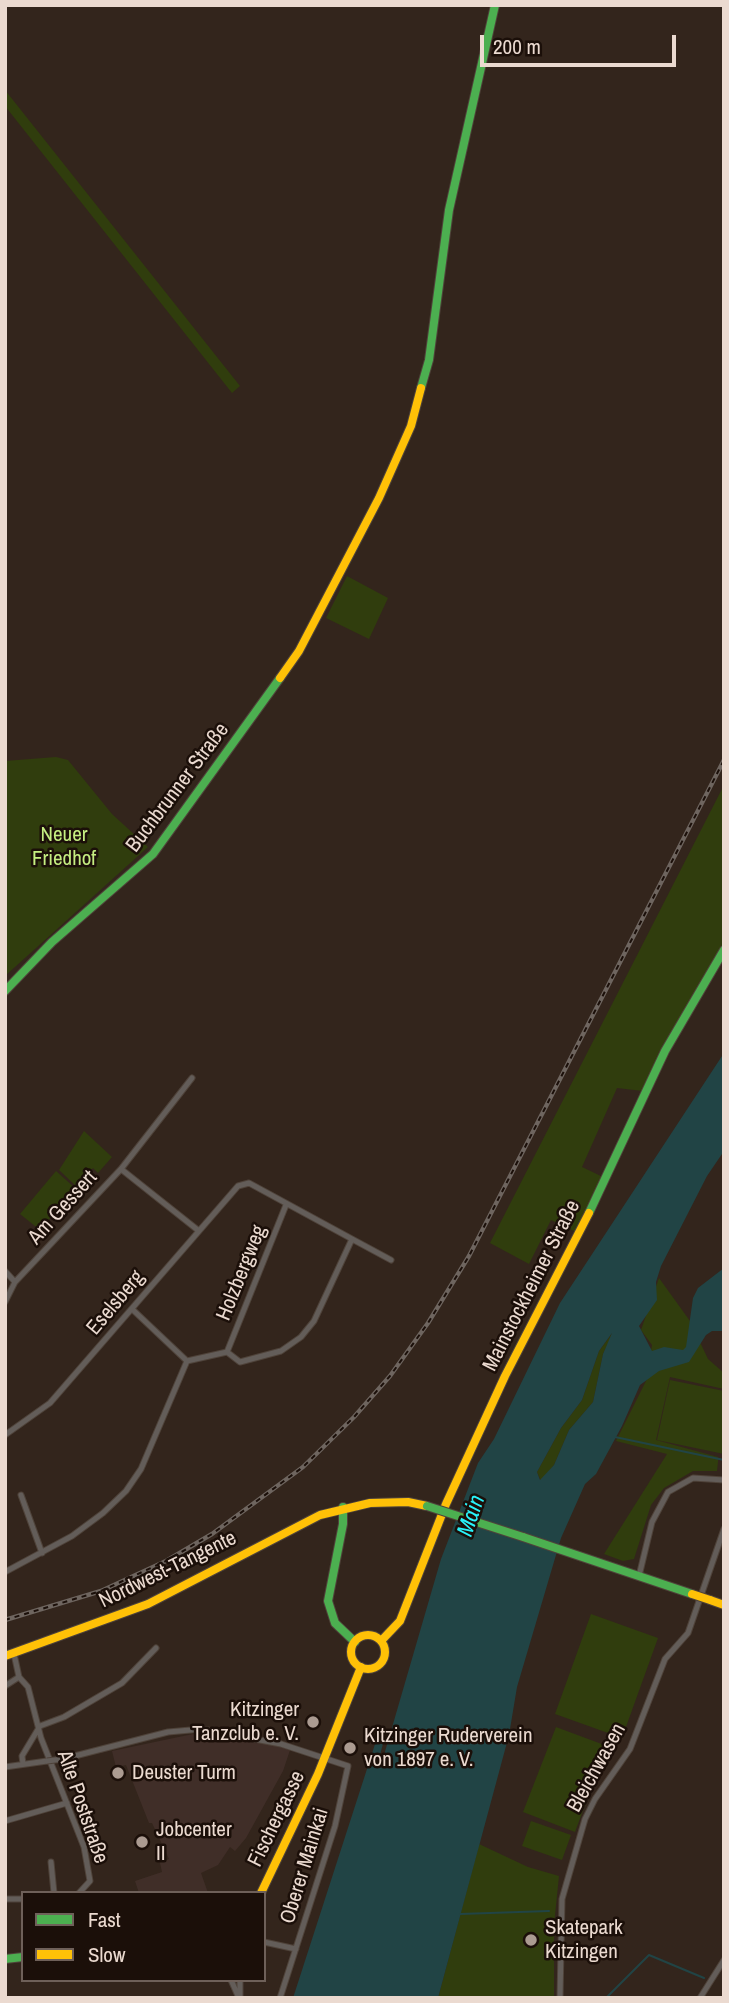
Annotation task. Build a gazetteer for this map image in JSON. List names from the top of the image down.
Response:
{
  "streets": {
    "main road": [
      "Buchbrunner Straße",
      "Mainstockheimer Straße",
      "Nordwest-Tangente",
      "Fischergasse"
    ],
    "street": [
      "Am Gessert",
      "Holzbergweg",
      "Eselsberg",
      "Bleichwasen",
      "Alte Poststraße",
      "Oberer Mainkai"
    ]
  },
  "crossings": [
    ["Am Gessert", "Eselsberg"],
    ["Holzbergweg", "Eselsberg"],
    ["Nordwest-Tangente", "Alte Poststraße"],
    ["Alte Poststraße", "Oberer Mainkai"],
    ["Fischergasse", "Oberer Mainkai"]
  ],
  "water": ["Main"],
  "parks": ["Neuer Friedhof"],
  "places": [
    "Kitzinger Tanzclub e. V.",
    "Kitzinger Ruderverein von 1897 e. V.",
    "Deuster Turm",
    "Jobcenter II",
    "Skatepark Kitzingen"
  ],
  "legend": ["Fast", "Slow"],
  "scale_bar": "200 m"
}
